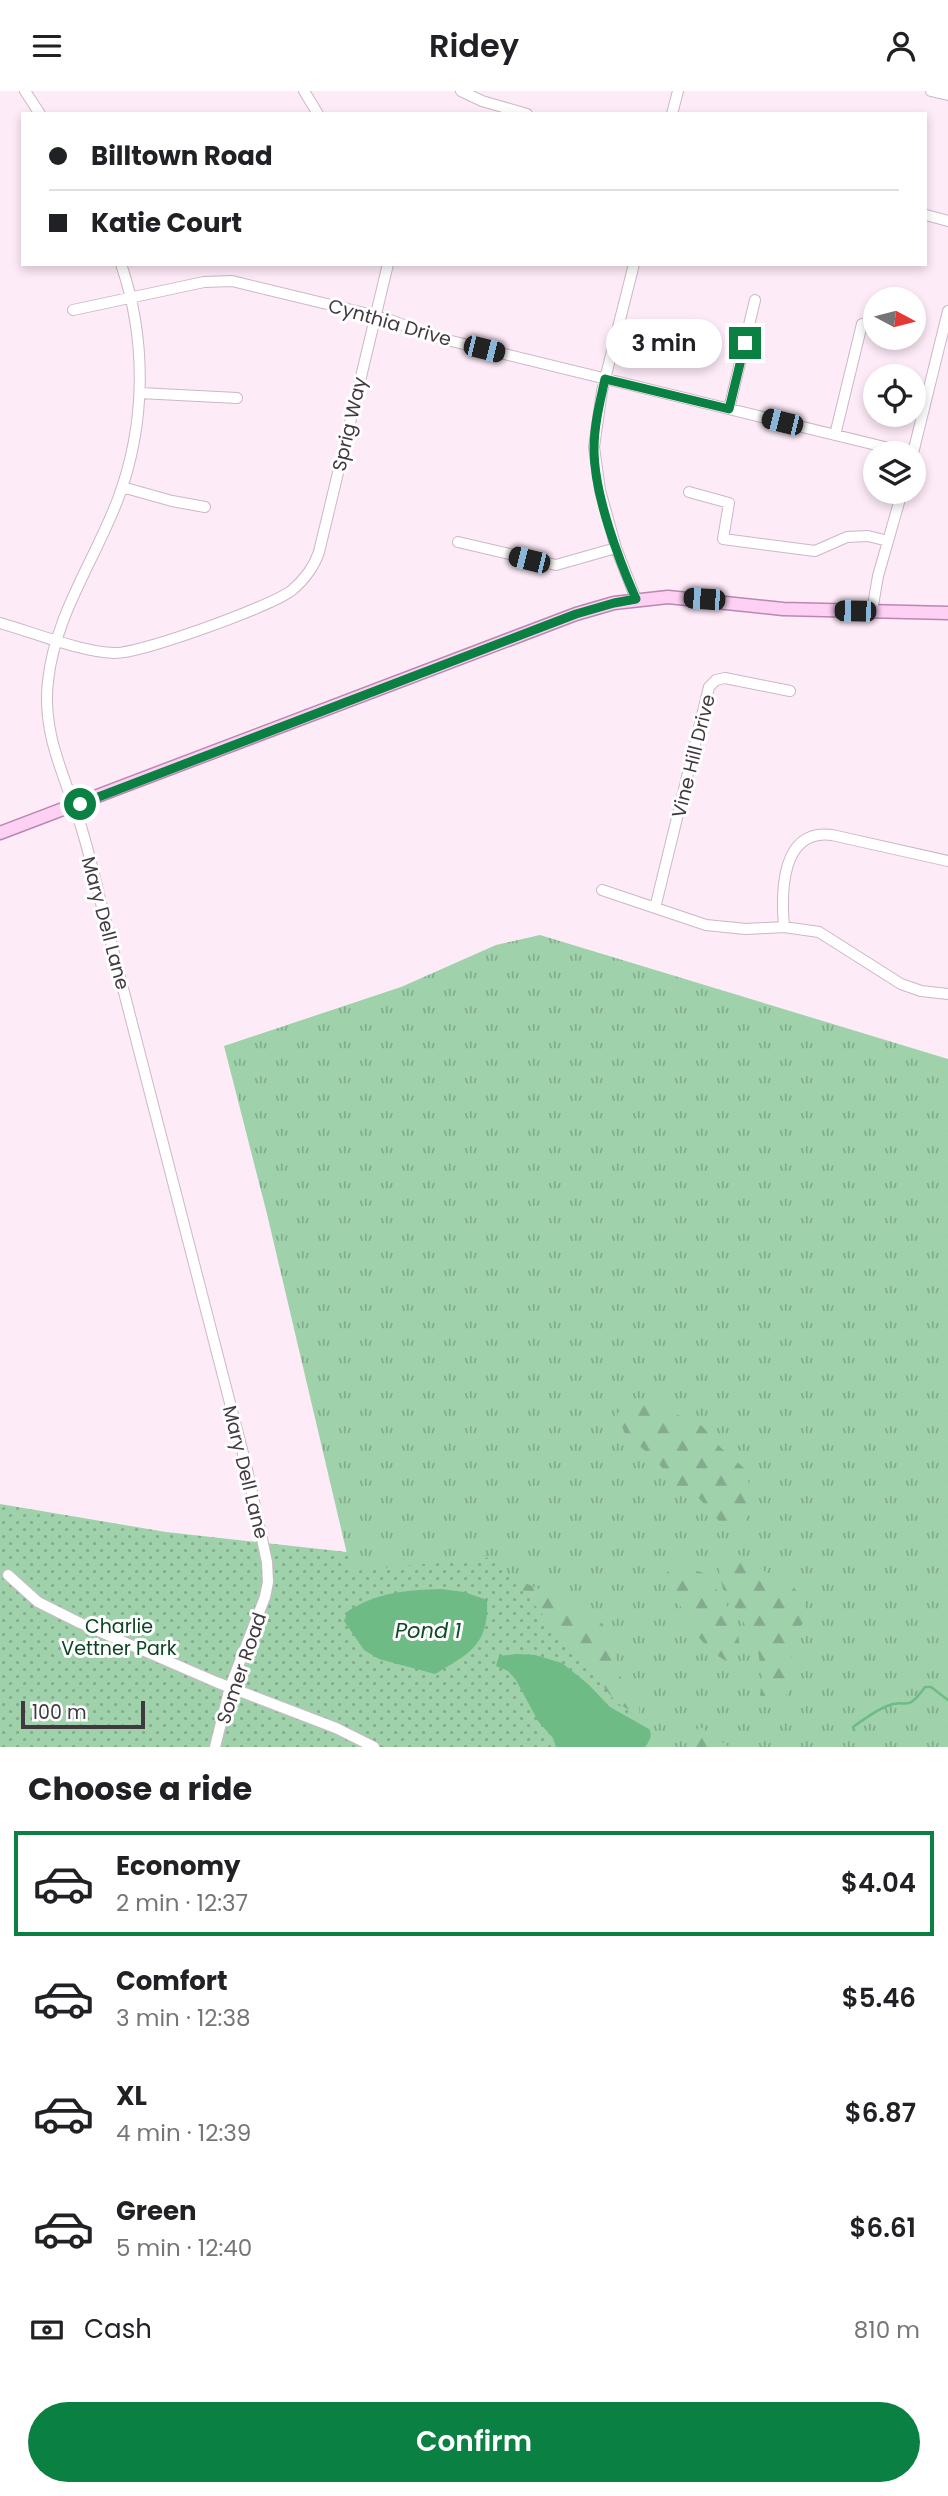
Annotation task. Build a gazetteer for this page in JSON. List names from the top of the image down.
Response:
{
  "streets": {
    "street": [
      "Cynthia Drive",
      "Sprig Way",
      "Vine Hill Drive",
      "Mary Dell Lane",
      "Somer Road"
    ]
  },
  "crossings": [
    ["Cynthia Drive", "Sprig Way"],
    ["Cynthia Drive", "Mary Dell Lane"],
    ["Sprig Way", "Mary Dell Lane"],
    ["Mary Dell Lane", "Somer Road"]
  ],
  "water": ["Pond 1"],
  "parks": ["Charlie Vettner Park"],
  "scale_bar": "100 m",
  "north": "right",
  "page": {
    "header": "Ridey",
    "banner": ["Billtown Road", "Katie Court"],
    "bubble": "3 min",
    "scale": "100 m",
    "heading": "Choose a ride",
    "list": [
      {
        "name": "Economy",
        "note": "2 min · 12:37",
        "value": "$4.04"
      },
      {
        "name": "Comfort",
        "note": "3 min · 12:38",
        "value": "$5.46"
      },
      {
        "name": "XL",
        "note": "4 min · 12:39",
        "value": "$6.87"
      },
      {
        "name": "Green",
        "note": "5 min · 12:40",
        "value": "$6.61"
      }
    ],
    "pay": ["Cash", "810 m"],
    "buttons": "Confirm"
  }
}
